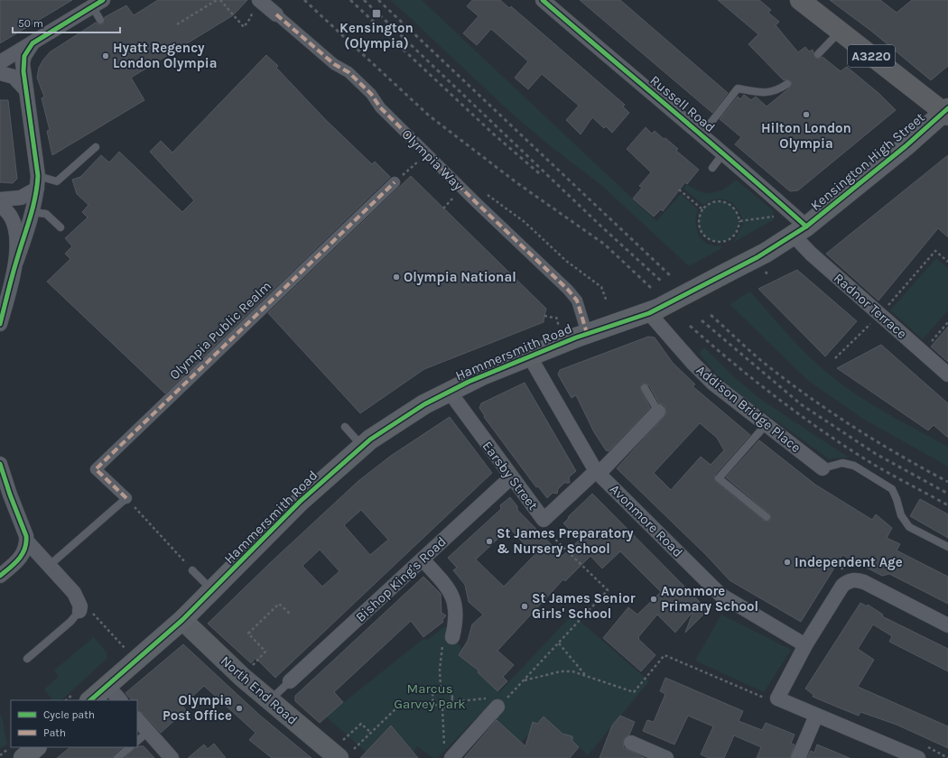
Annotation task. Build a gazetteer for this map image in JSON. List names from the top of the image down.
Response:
{
  "streets": {
    "highway": ["A3220"],
    "main road": ["Kensington High Street", "Hammersmith Road", "North End Road"],
    "street": [
      "Russell Road",
      "Olympia Way",
      "Radnor Terrace",
      "Olympia Public Realm",
      "Addison Bridge Place",
      "Earsby Street",
      "Avonmore Road",
      "Bishop King's Road"
    ]
  },
  "crossings": [
    ["A3220", "Kensington High Street"],
    ["Russell Road", "Kensington High Street"],
    ["Russell Road", "Radnor Terrace"],
    ["Olympia Way", "Hammersmith Road"],
    ["Kensington High Street", "Radnor Terrace"],
    ["Kensington High Street", "Hammersmith Road"],
    ["Kensington High Street", "Addison Bridge Place"],
    ["Hammersmith Road", "Addison Bridge Place"],
    ["Hammersmith Road", "Earsby Street"],
    ["Hammersmith Road", "Avonmore Road"],
    ["Hammersmith Road", "North End Road"],
    ["Earsby Street", "Avonmore Road"],
    ["Earsby Street", "Bishop King's Road"],
    ["Bishop King's Road", "North End Road"]
  ],
  "parks": ["Marcus Garvey Park"],
  "places": {
    "transit": ["Kensington (Olympia)"],
    "other": [
      "Hyatt Regency London Olympia",
      "Hilton London Olympia",
      "Olympia National",
      "St James Preparatory & Nursery School",
      "Independent Age",
      "Avonmore Primary School",
      "St James Senior Girls' School",
      "Olympia Post Office"
    ]
  },
  "legend": ["Cycle path", "Path"],
  "scale_bar": "50 m"
}
